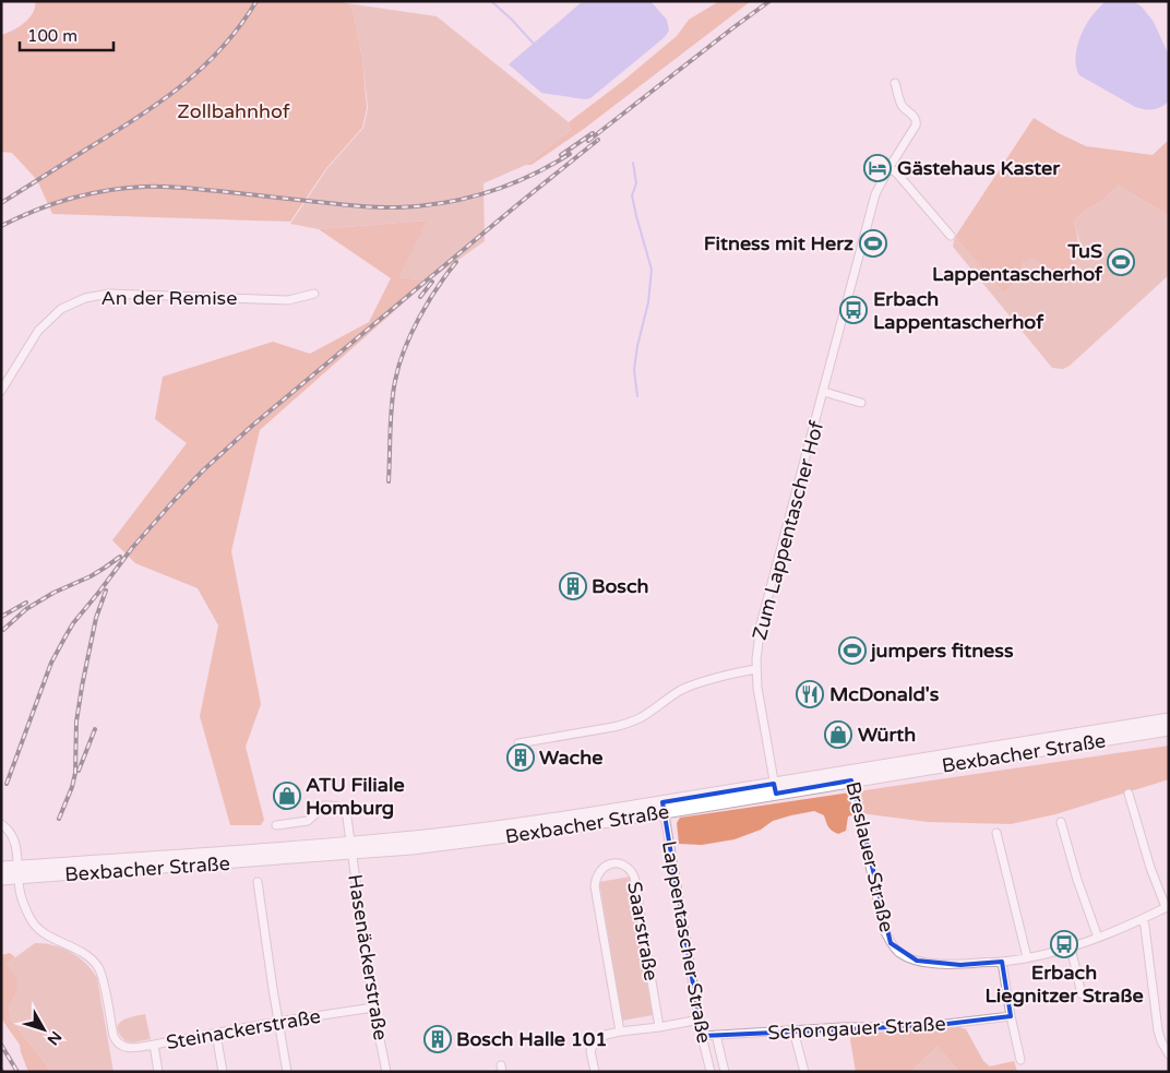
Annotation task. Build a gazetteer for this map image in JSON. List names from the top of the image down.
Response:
{
  "streets": {
    "main road": ["Bexbacher Straße"],
    "street": [
      "An der Remise",
      "Zum Lappentascher Hof",
      "Breslauer Straße",
      "Saarstraße",
      "Lappentascher Straße",
      "Hasenäckerstraße",
      "Schongauer Straße",
      "Steinackerstraße"
    ]
  },
  "crossings": [
    ["Zum Lappentascher Hof", "Bexbacher Straße"],
    ["Bexbacher Straße", "Breslauer Straße"],
    ["Bexbacher Straße", "Lappentascher Straße"],
    ["Bexbacher Straße", "Hasenäckerstraße"],
    ["Bexbacher Straße", "Steinackerstraße"],
    ["Lappentascher Straße", "Schongauer Straße"],
    ["Hasenäckerstraße", "Steinackerstraße"]
  ],
  "parks": ["Zollbahnhof"],
  "places": {
    "hotel": ["Gästehaus Kaster"],
    "sports": ["Fitness mit Herz", "TuS Lappentascherhof", "jumpers fitness"],
    "bus stop": ["Erbach Lappentascherhof", "Erbach Liegnitzer Straße"],
    "building": ["Bosch", "Wache", "Bosch Halle 101"],
    "restaurant": ["McDonald's"],
    "shop": ["Würth", "ATU Filiale Homburg"]
  },
  "scale_bar": "100 m",
  "north": "bottom right"
}
